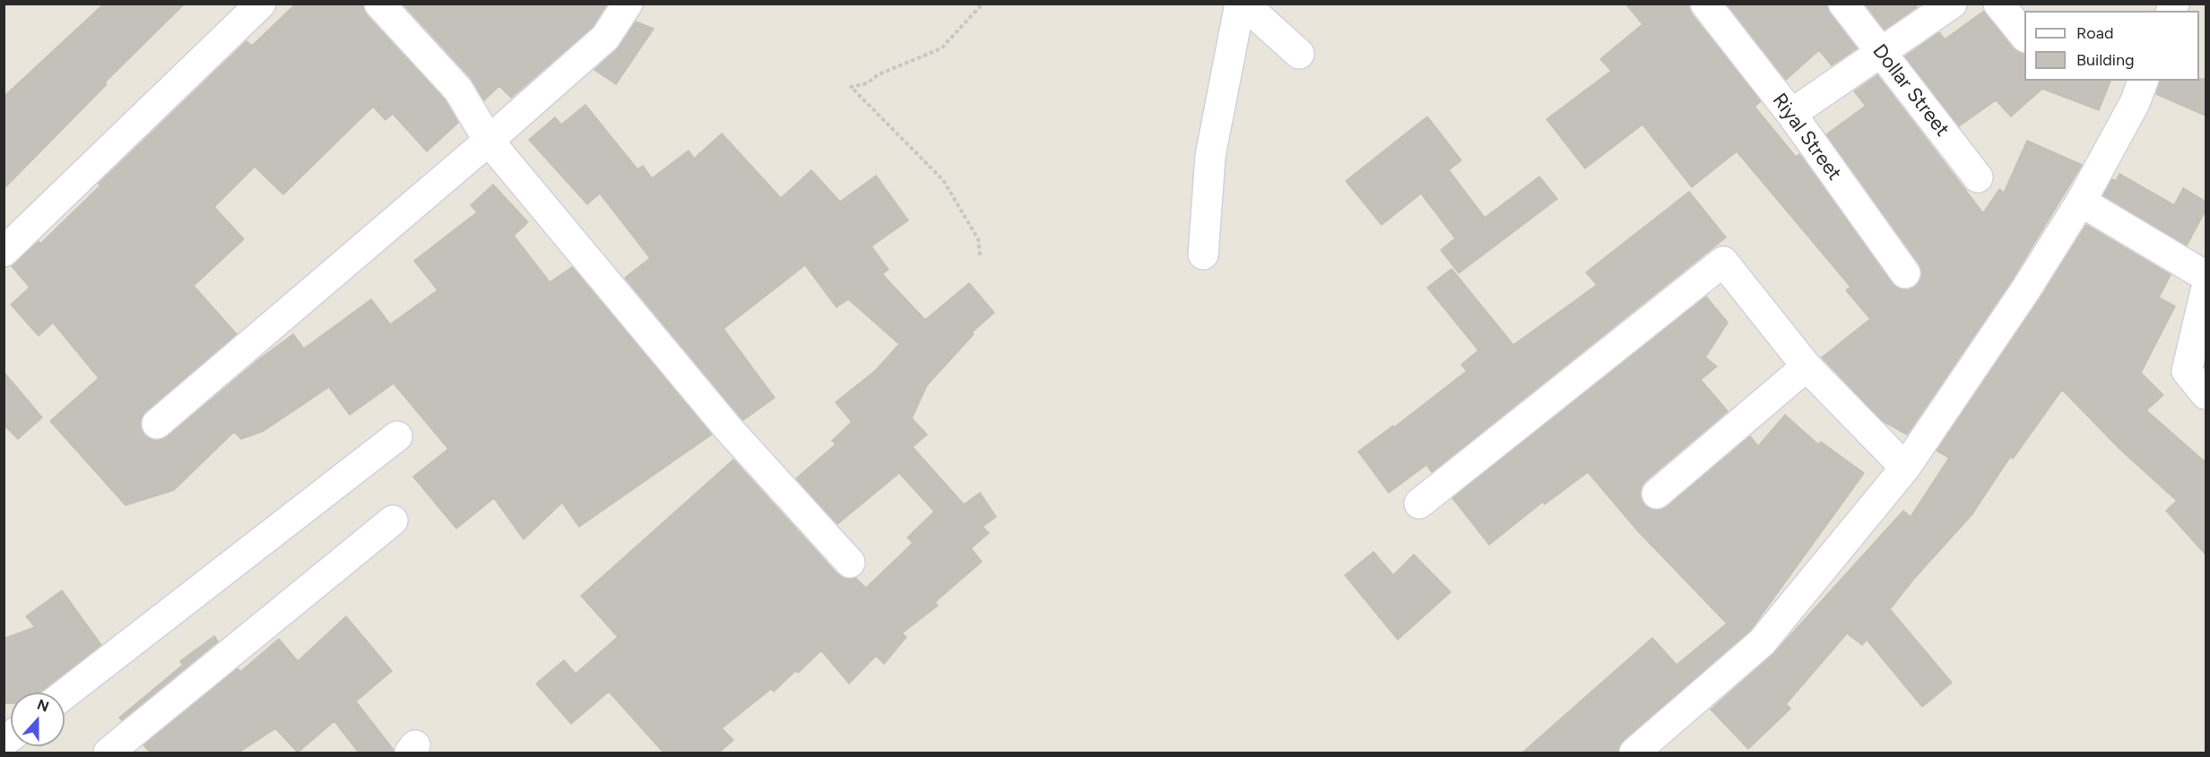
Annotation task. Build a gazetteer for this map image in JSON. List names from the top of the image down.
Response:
{
  "streets": {
    "street": ["Dollar Street", "Riyal Street"]
  },
  "legend": ["Road", "Building"],
  "north": "top"
}
